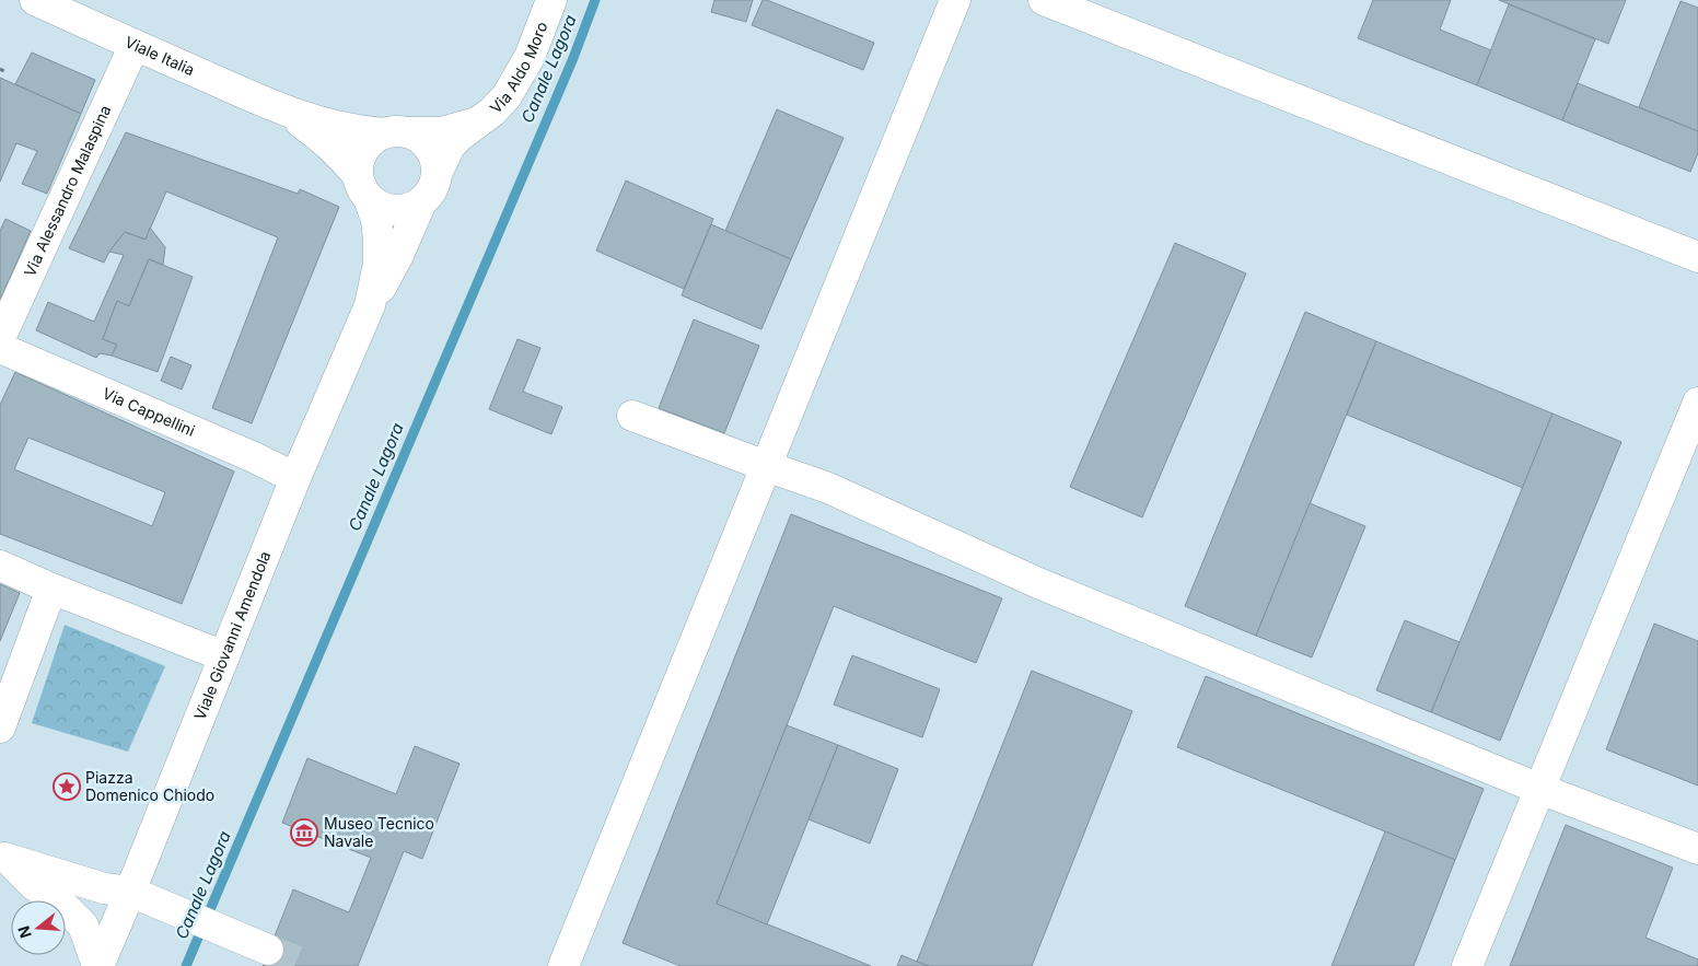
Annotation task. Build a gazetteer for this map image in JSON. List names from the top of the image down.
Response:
{
  "streets": {
    "street": [
      "Viale Italia",
      "Via Aldo Moro",
      "Via Alessandro Malaspina",
      "Via Cappellini",
      "Viale Giovanni Amendola"
    ]
  },
  "crossings": [
    ["Viale Italia", "Via Aldo Moro"],
    ["Viale Italia", "Via Alessandro Malaspina"],
    ["Viale Italia", "Viale Giovanni Amendola"],
    ["Via Aldo Moro", "Viale Giovanni Amendola"],
    ["Via Cappellini", "Viale Giovanni Amendola"]
  ],
  "water": ["Canale Lagora"],
  "places": {
    "place": ["Piazza Domenico Chiodo"],
    "museum": ["Museo Tecnico Navale"]
  },
  "north": "left"
}
